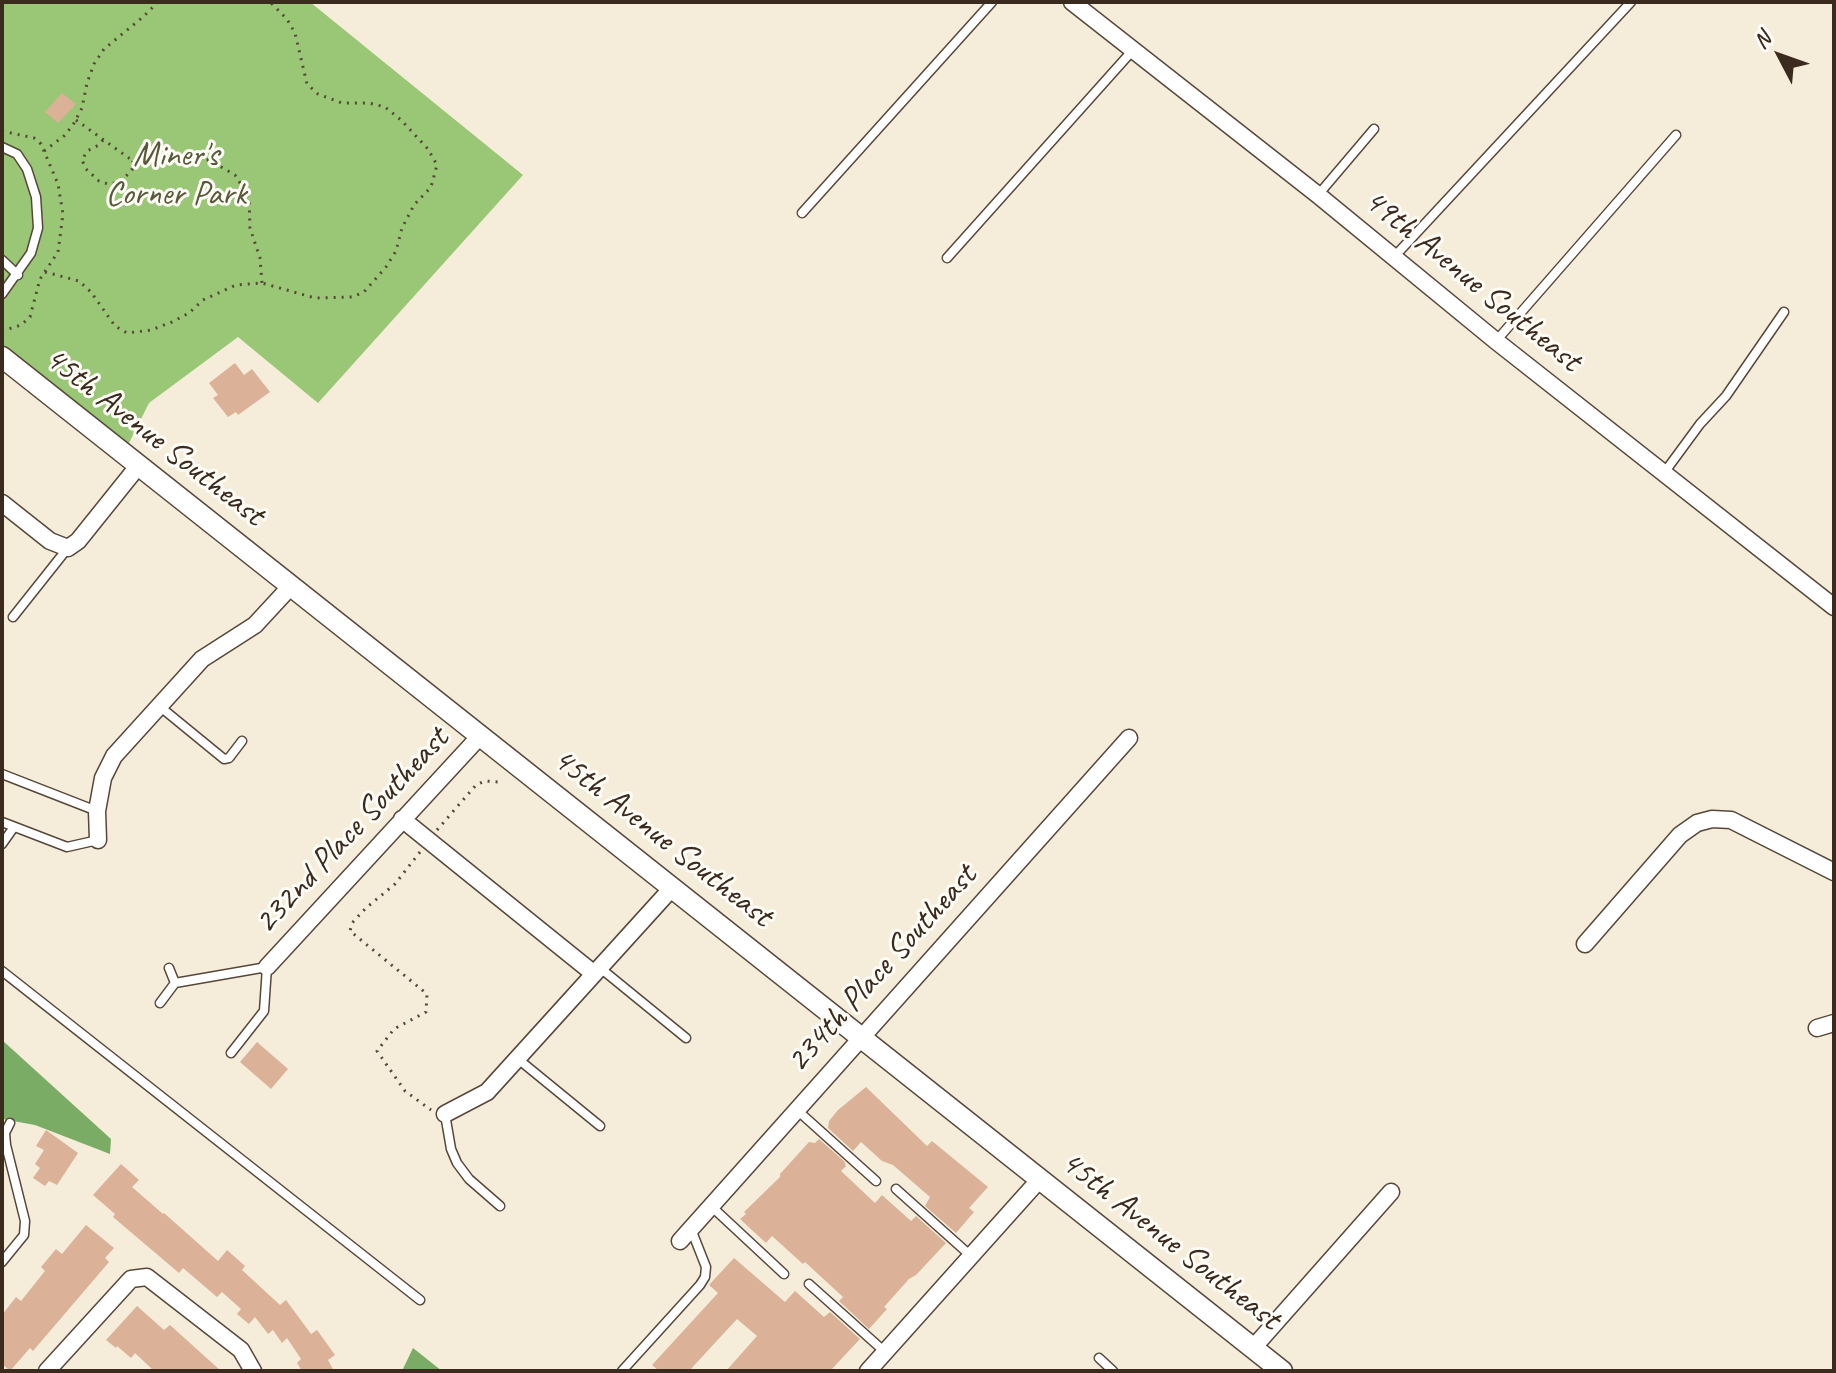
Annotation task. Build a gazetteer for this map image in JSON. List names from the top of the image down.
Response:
{
  "streets": {
    "street": [
      "49th Avenue Southeast",
      "45th Avenue Southeast",
      "232nd Place Southeast",
      "234th Place Southeast"
    ]
  },
  "crossings": [
    ["45th Avenue Southeast", "232nd Place Southeast"],
    ["45th Avenue Southeast", "234th Place Southeast"]
  ],
  "parks": ["Miner's Corner Park"],
  "north": "top left"
}
